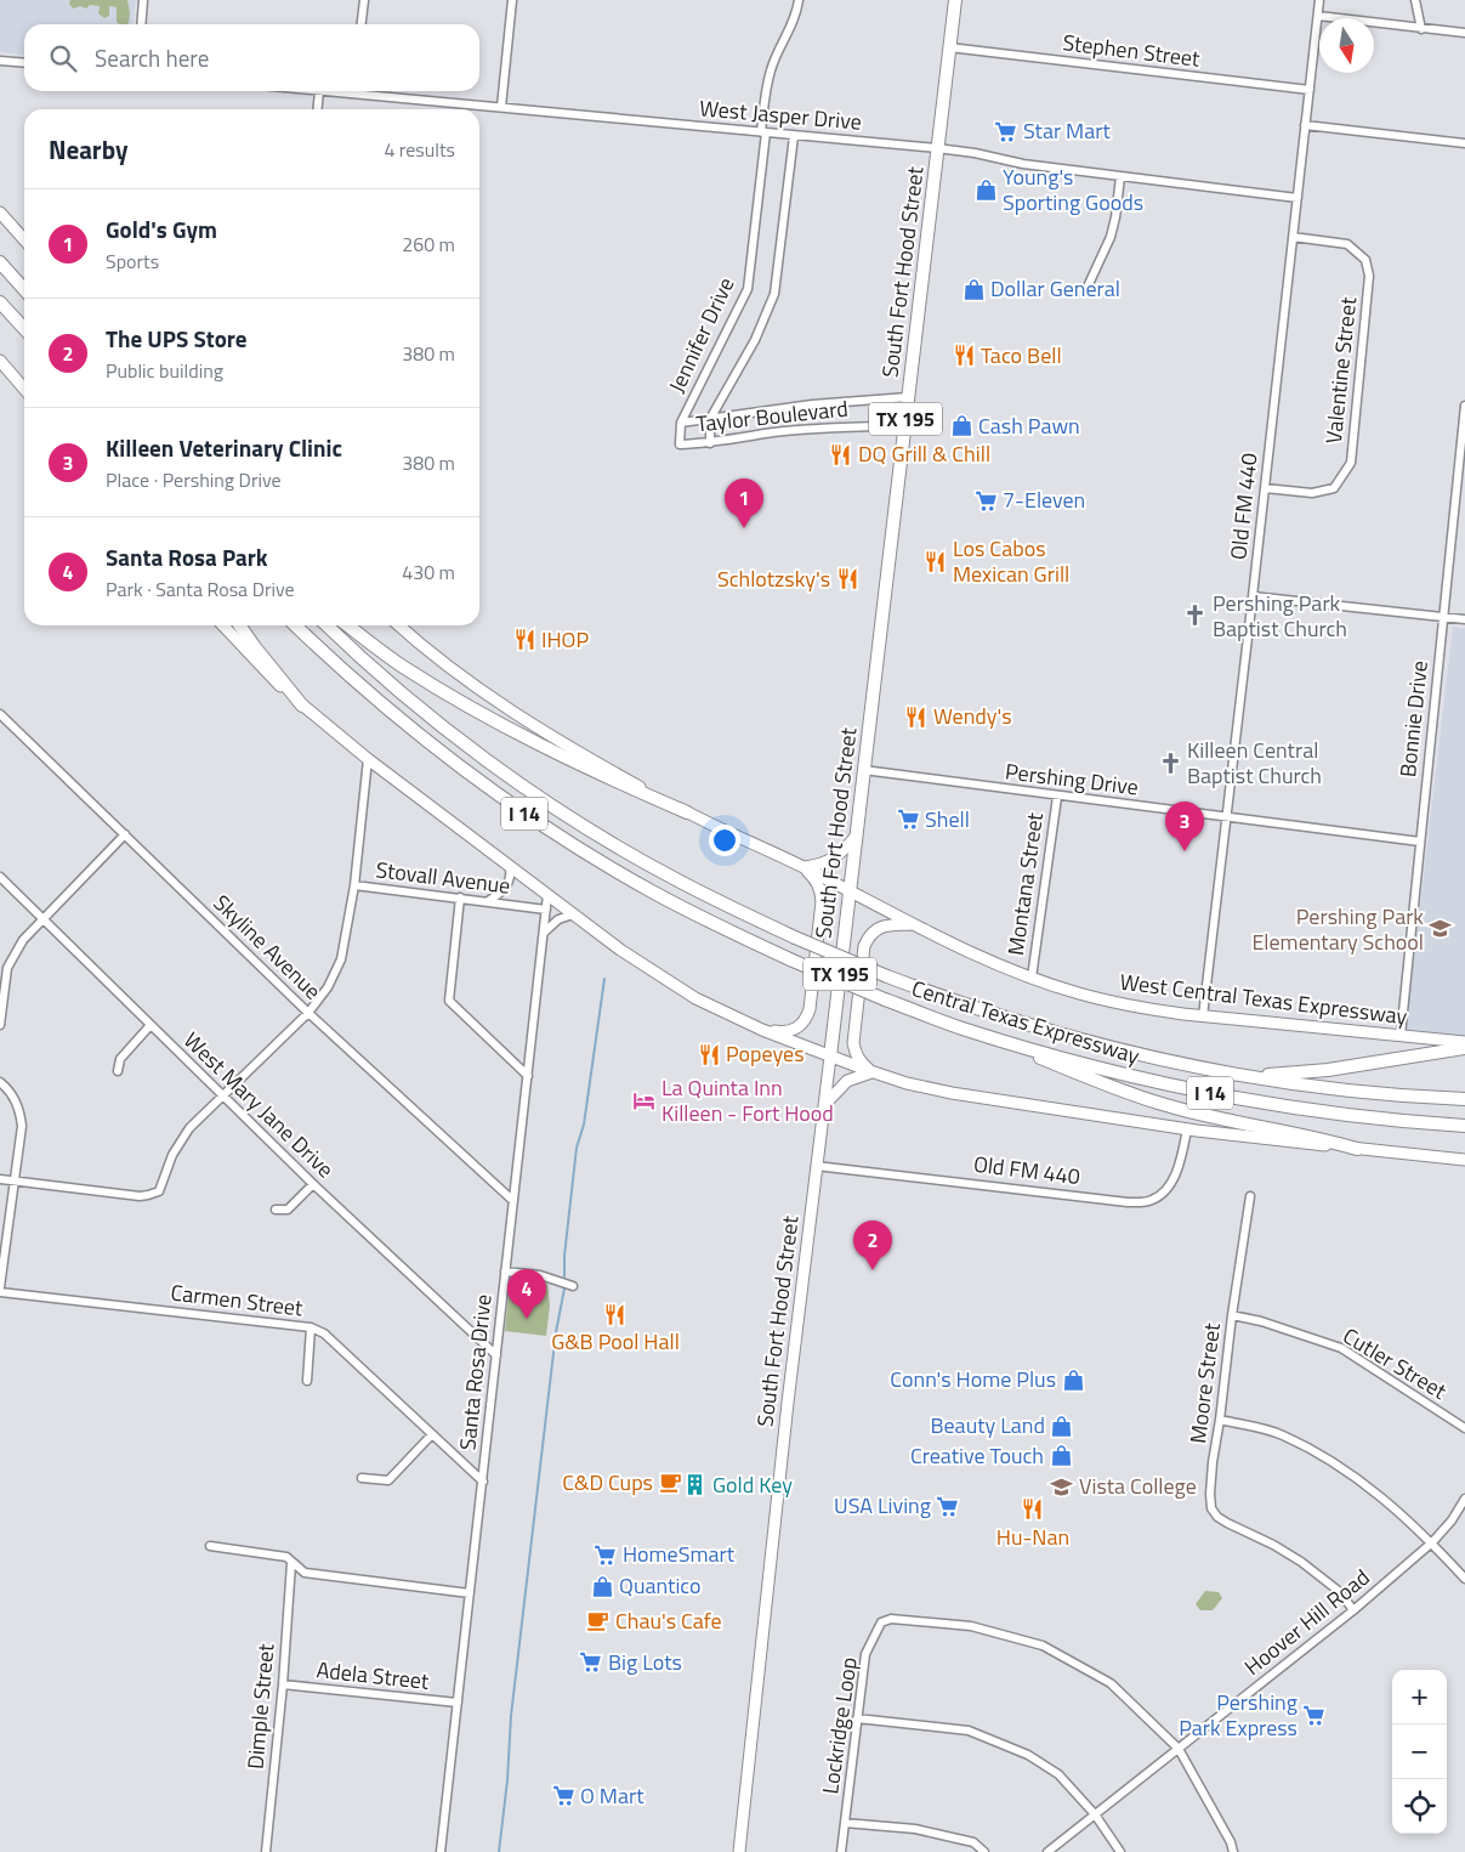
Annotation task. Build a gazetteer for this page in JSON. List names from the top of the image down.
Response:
{
  "streets": {
    "highway": [
      "South Fort Hood Street",
      "TX 195",
      "I 14",
      "Central Texas Expressway"
    ],
    "main road": ["West Central Texas Expressway"],
    "street": [
      "Stephen Street",
      "West Jasper Drive",
      "Jennifer Drive",
      "Valentine Street",
      "Taylor Boulevard",
      "Old FM 440",
      "Bonnie Drive",
      "Pershing Drive",
      "Stovall Avenue",
      "Montana Street",
      "Skyline Avenue",
      "West Mary Jane Drive",
      "Carmen Street",
      "Cutler Street",
      "Santa Rosa Drive",
      "Moore Street",
      "Hoover Hill Road",
      "Adela Street",
      "Dimple Street",
      "Lockridge Loop"
    ]
  },
  "crossings": [
    ["Stephen Street", "South Fort Hood Street"],
    ["Stephen Street", "Old FM 440"],
    ["West Jasper Drive", "South Fort Hood Street"],
    ["West Jasper Drive", "Jennifer Drive"],
    ["West Jasper Drive", "Old FM 440"],
    ["South Fort Hood Street", "Taylor Boulevard"],
    ["South Fort Hood Street", "Old FM 440"],
    ["South Fort Hood Street", "Pershing Drive"],
    ["South Fort Hood Street", "West Central Texas Expressway"],
    ["Jennifer Drive", "Taylor Boulevard"],
    ["Valentine Street", "Old FM 440"],
    ["Old FM 440", "Pershing Drive"],
    ["Old FM 440", "West Central Texas Expressway"],
    ["Bonnie Drive", "Pershing Drive"],
    ["Bonnie Drive", "West Central Texas Expressway"],
    ["Pershing Drive", "Montana Street"],
    ["Stovall Avenue", "Santa Rosa Drive"],
    ["Montana Street", "West Central Texas Expressway"],
    ["Skyline Avenue", "Santa Rosa Drive"],
    ["West Mary Jane Drive", "Santa Rosa Drive"],
    ["Carmen Street", "Santa Rosa Drive"],
    ["Cutler Street", "Moore Street"],
    ["Santa Rosa Drive", "Adela Street"],
    ["Moore Street", "Hoover Hill Road"],
    ["Hoover Hill Road", "Lockridge Loop"],
    ["Adela Street", "Dimple Street"]
  ],
  "places": {
    "supermarket": [
      "Star Mart",
      "7-Eleven",
      "Shell",
      "USA Living",
      "HomeSmart",
      "Big Lots",
      "Pershing Park Express",
      "O Mart"
    ],
    "shop": [
      "Young's Sporting Goods",
      "Dollar General",
      "Cash Pawn",
      "Conn's Home Plus",
      "Beauty Land",
      "Creative Touch",
      "Quantico"
    ],
    "restaurant": [
      "Taco Bell",
      "DQ Grill & Chill",
      "Los Cabos Mexican Grill",
      "Schlotzsky's",
      "IHOP",
      "Wendy's",
      "Popeyes",
      "G&B Pool Hall",
      "Hu-Nan"
    ],
    "church": ["Pershing Park Baptist Church", "Killeen Central Baptist Church"],
    "school or university": ["Pershing Park Elementary School", "Vista College"],
    "hotel": ["La Quinta Inn Killeen - Fort Hood"],
    "cafe": ["C&D Cups", "Chau's Cafe"],
    "building": ["Gold Key"]
  },
  "north": "bottom",
  "page": {
    "search": "Search here",
    "heading": ["Nearby", "4 results"],
    "list": [
      {
        "mark": "1",
        "name": "Gold's Gym",
        "note": "Sports",
        "value": "260 m"
      },
      {
        "mark": "2",
        "name": "The UPS Store",
        "note": "Public building",
        "value": "380 m"
      },
      {
        "mark": "3",
        "name": "Killeen Veterinary Clinic",
        "note": "Place · Pershing Drive",
        "value": "380 m"
      },
      {
        "mark": "4",
        "name": "Santa Rosa Park",
        "note": "Park · Santa Rosa Drive",
        "value": "430 m"
      }
    ],
    "pins": [
      "1",
      "3",
      "2",
      "4"
    ],
    "map_buttons": ["+", "−"]
  }
}
